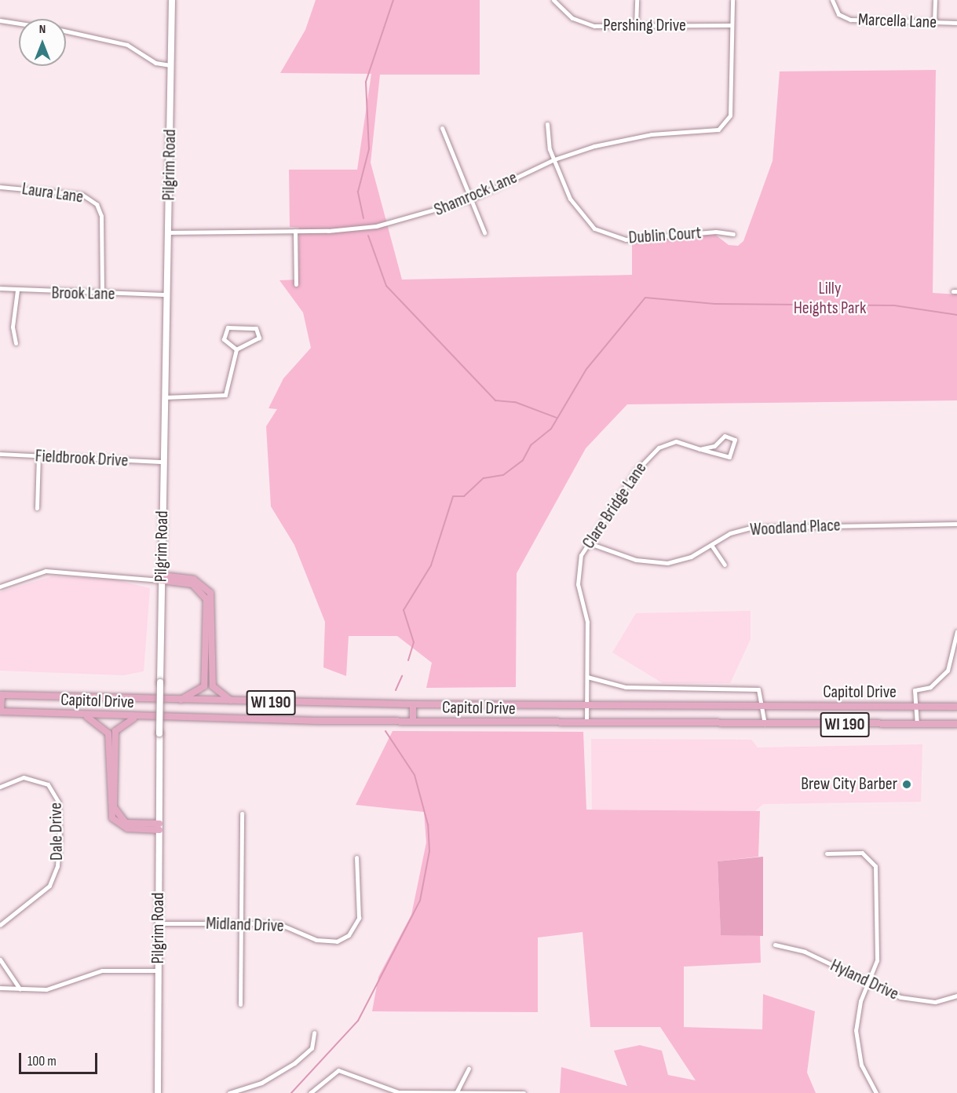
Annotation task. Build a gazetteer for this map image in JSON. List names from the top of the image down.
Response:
{
  "streets": {
    "main road": ["Pilgrim Road", "Capitol Drive", "WI 190"],
    "street": [
      "Marcella Lane",
      "Pershing Drive",
      "Laura Lane",
      "Shamrock Lane",
      "Dublin Court",
      "Brook Lane",
      "Fieldbrook Drive",
      "Clare Bridge Lane",
      "Woodland Place",
      "Dale Drive",
      "Midland Drive",
      "Hyland Drive"
    ]
  },
  "crossings": [
    ["Pershing Drive", "Shamrock Lane"],
    ["Pilgrim Road", "Shamrock Lane"],
    ["Pilgrim Road", "Brook Lane"],
    ["Pilgrim Road", "Fieldbrook Drive"],
    ["Pilgrim Road", "Midland Drive"],
    ["Laura Lane", "Brook Lane"],
    ["Shamrock Lane", "Dublin Court"],
    ["Clare Bridge Lane", "Woodland Place"],
    ["Clare Bridge Lane", "Capitol Drive"]
  ],
  "parks": ["Lilly Heights Park"],
  "places": ["Brew City Barber"],
  "scale_bar": "100 m",
  "north": "top"
}
